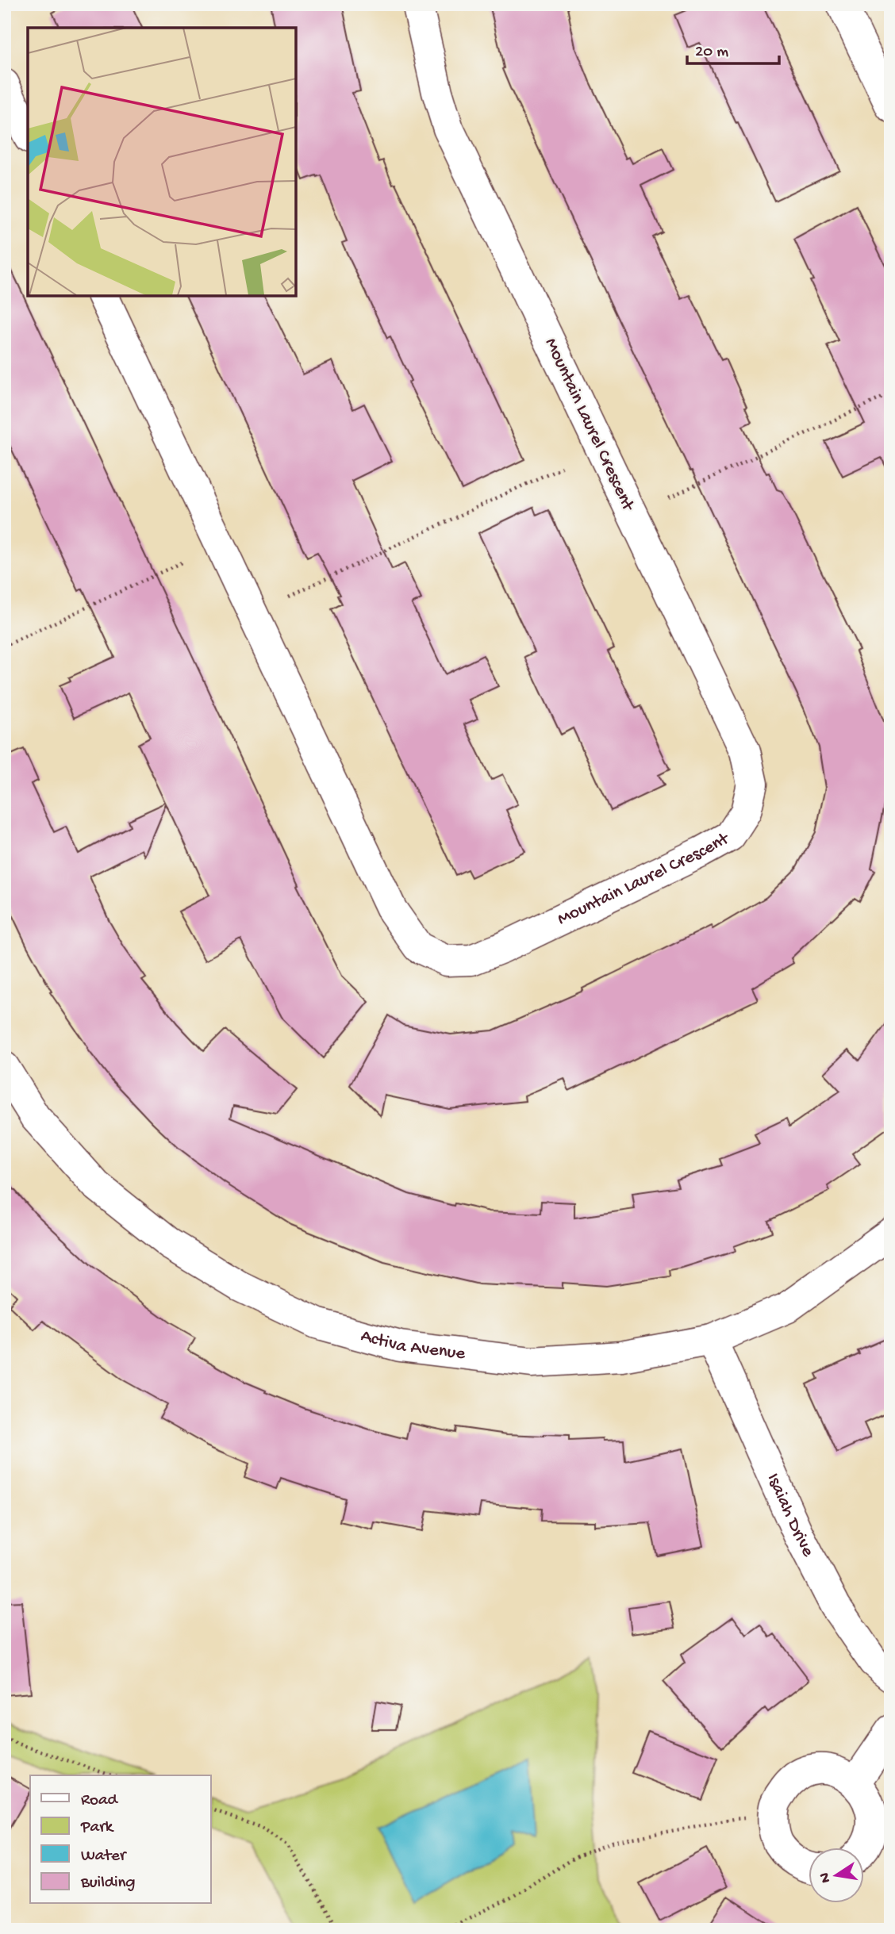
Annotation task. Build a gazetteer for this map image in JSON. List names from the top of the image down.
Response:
{
  "streets": {
    "street": ["Mountain Laurel Crescent", "Activa Avenue", "Isaiah Drive"]
  },
  "crossings": [
    ["Activa Avenue", "Isaiah Drive"]
  ],
  "legend": [
    "Road",
    "Park",
    "Water",
    "Building"
  ],
  "scale_bar": "20 m",
  "north": "left"
}
